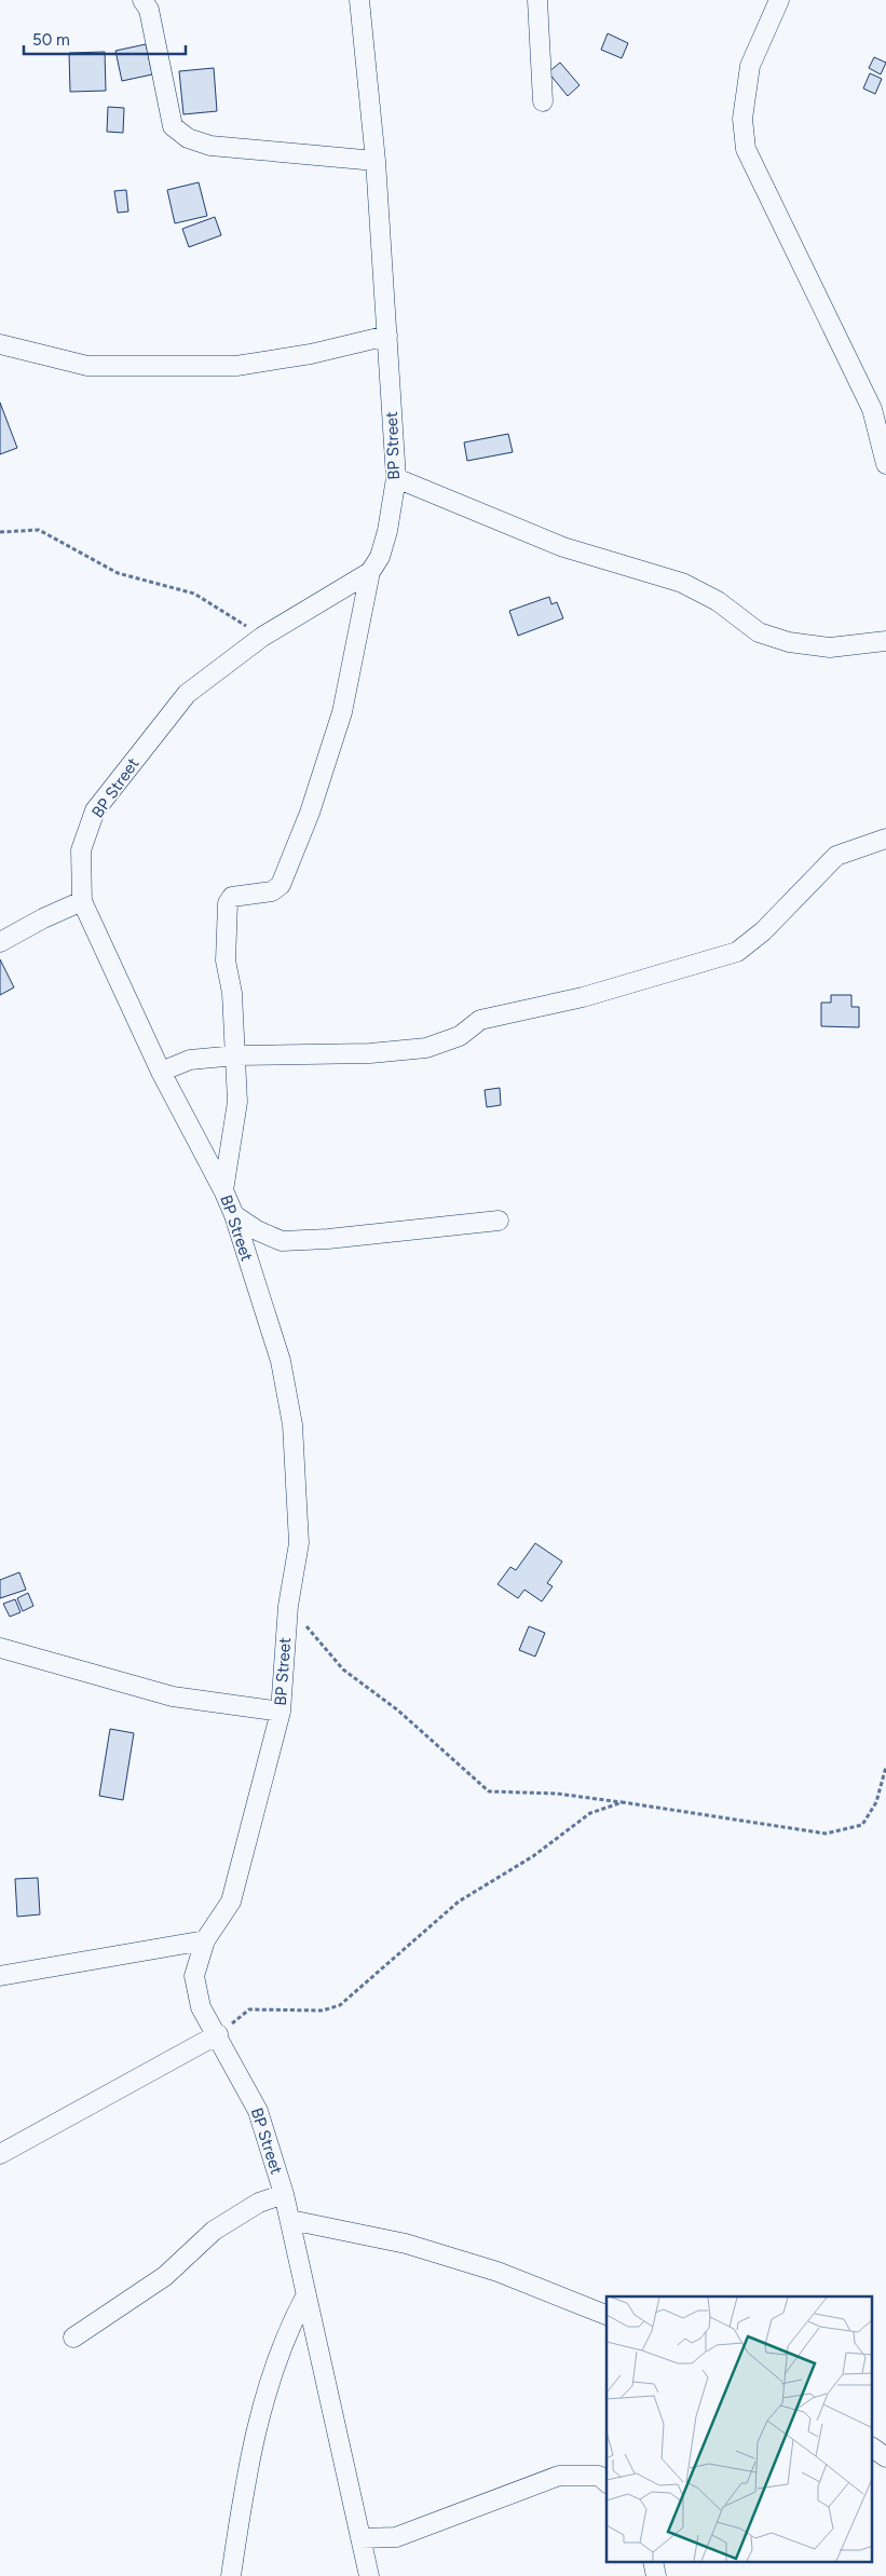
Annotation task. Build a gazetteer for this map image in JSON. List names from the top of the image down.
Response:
{
  "streets": {
    "street": ["BP Street"]
  },
  "scale_bar": "50 m"
}
